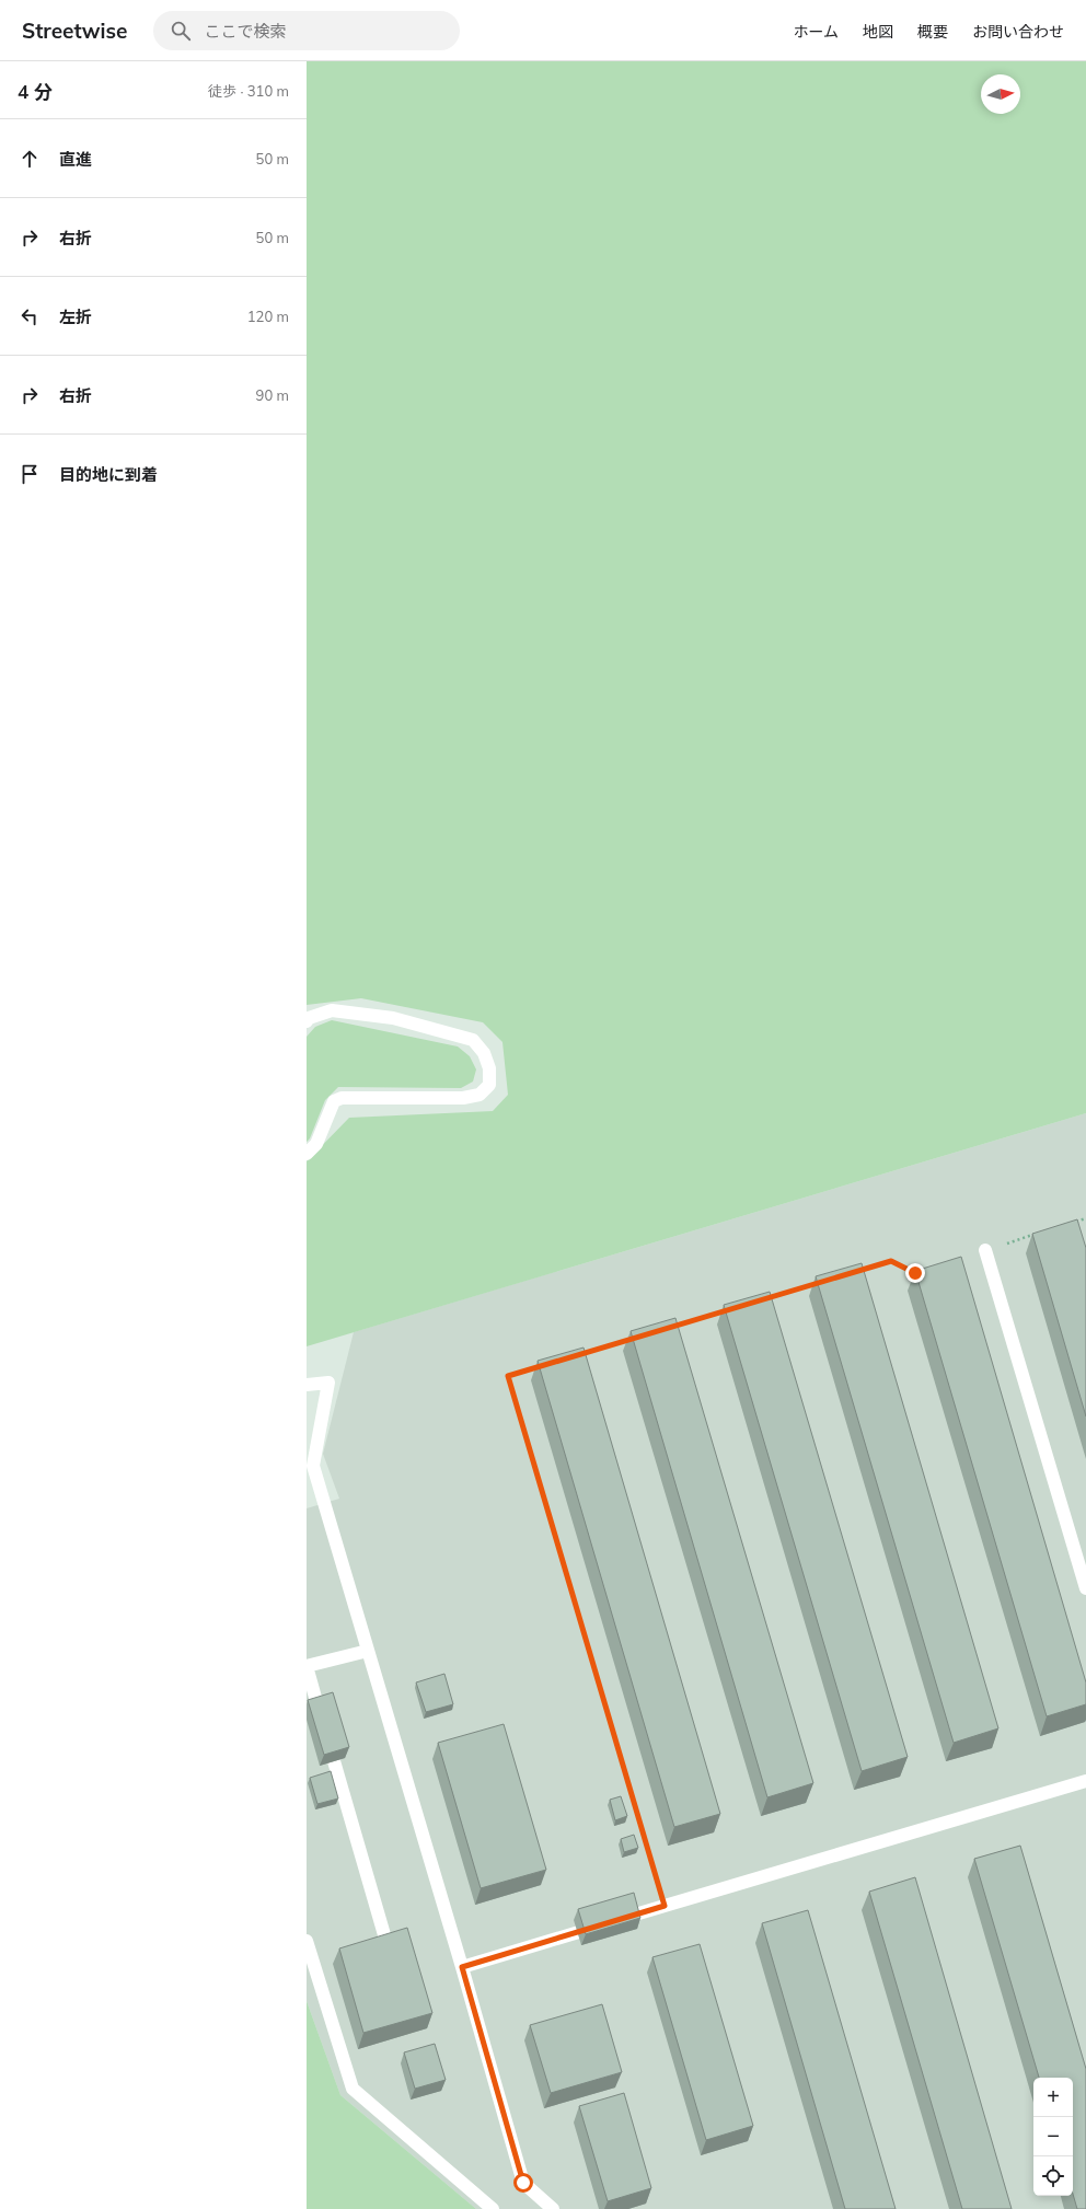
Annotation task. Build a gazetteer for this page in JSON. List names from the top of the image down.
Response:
{
  "north": "right",
  "page": {
    "header": "Streetwise",
    "search": "ここで検索",
    "nav": [
      "ホーム",
      "地図",
      "概要",
      "お問い合わせ"
    ],
    "heading": ["4 分", "徒歩 · 310 m"],
    "list": [
      ["直進", "50 m"],
      ["右折", "50 m"],
      ["左折", "120 m"],
      ["右折", "90 m"],
      "目的地に到着"
    ],
    "map_buttons": ["+", "−"]
  }
}
